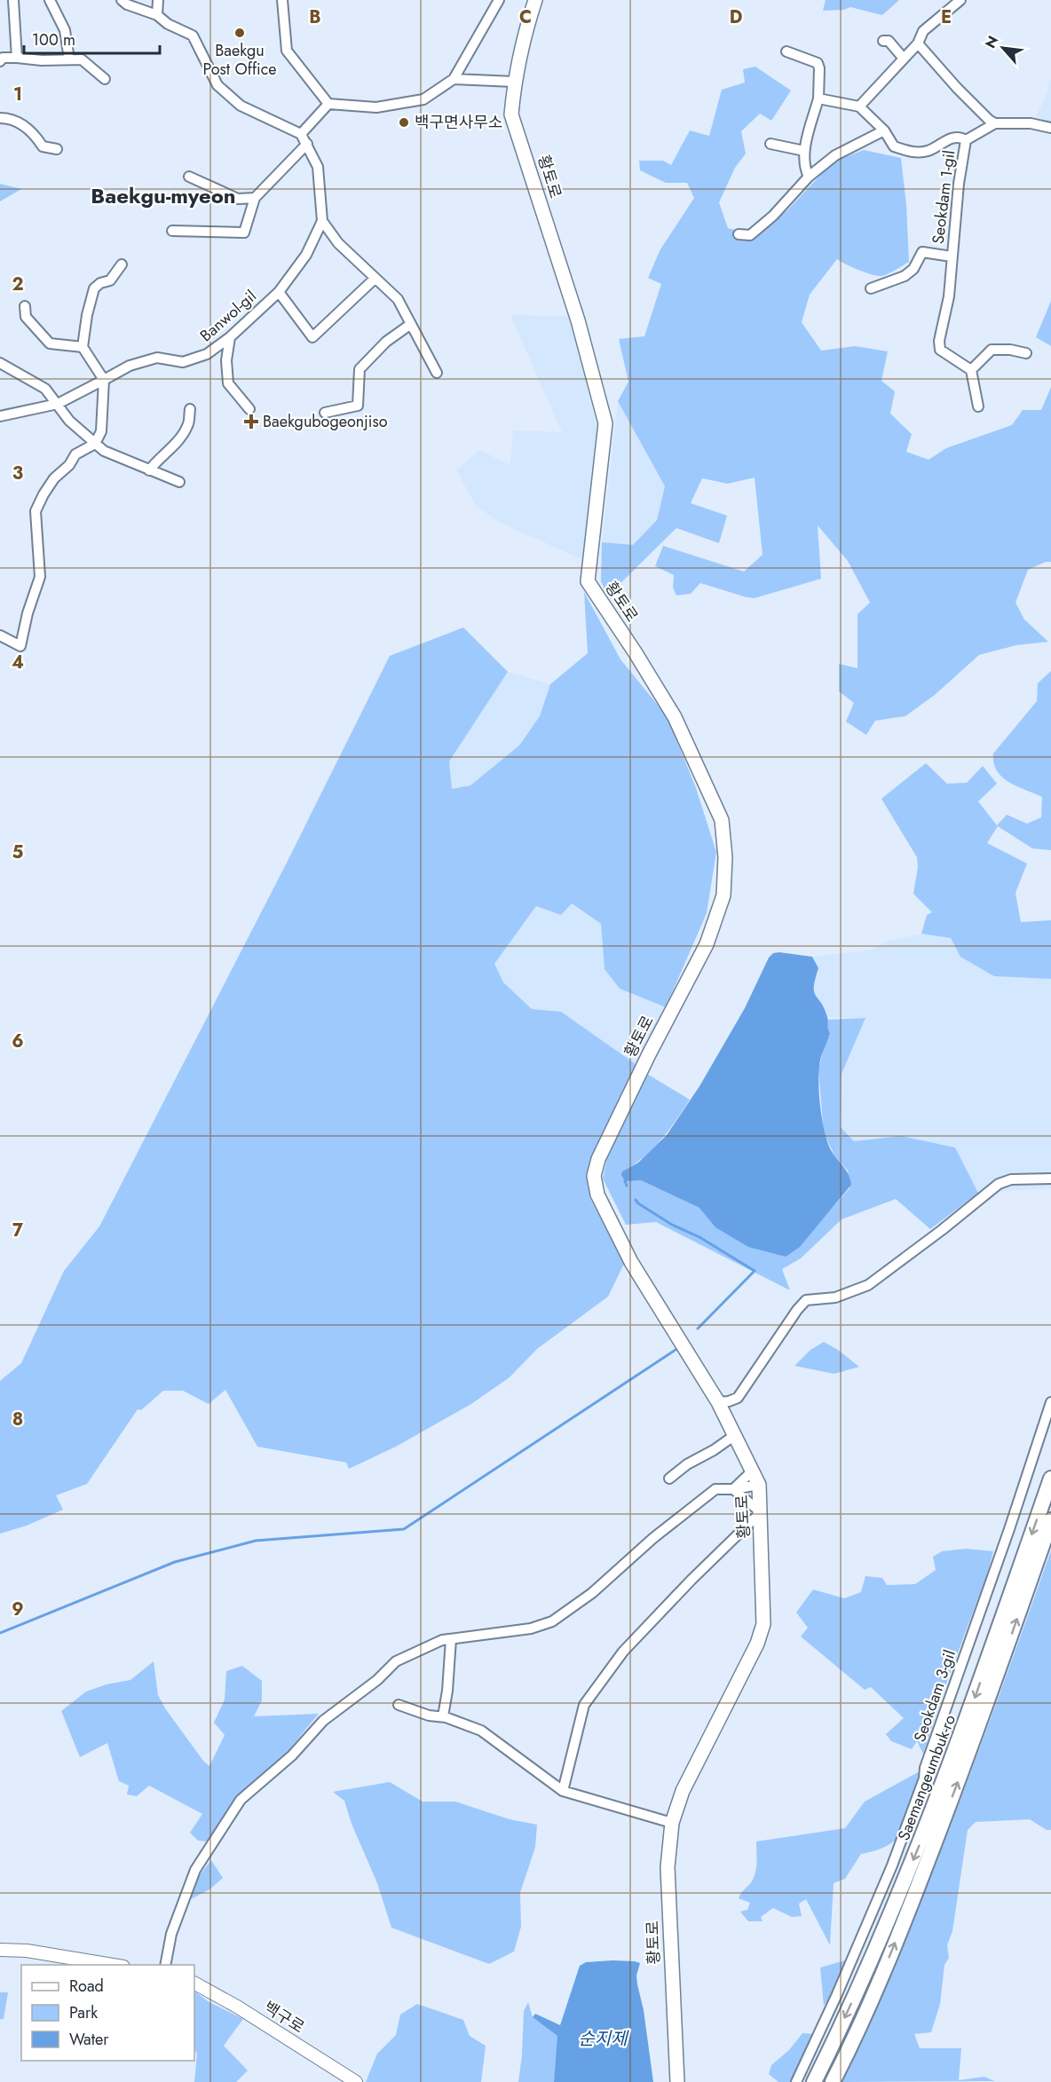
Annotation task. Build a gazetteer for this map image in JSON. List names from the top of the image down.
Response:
{
  "streets": {
    "highway": ["Saemangeumbuk-ro"],
    "main road": ["황토로"],
    "street": [
      "Seokdam 1-gil",
      "Banwol-gil",
      "Seokdam 3-gil",
      "백구로"
    ]
  },
  "districts": ["Baekgu-myeon"],
  "water": ["순지제"],
  "places": {
    "other": ["Baekgu Post Office", "백구면사무소"],
    "health": ["Baekgubogeonjiso"]
  },
  "legend": ["Road", "Park", "Water"],
  "scale_bar": "100 m",
  "north": "top left",
  "grid": {
    "columns": [
      "B",
      "C",
      "D",
      "E"
    ],
    "rows": [
      "1",
      "2",
      "3",
      "4",
      "5",
      "6",
      "7",
      "8",
      "9"
    ]
  }
}
